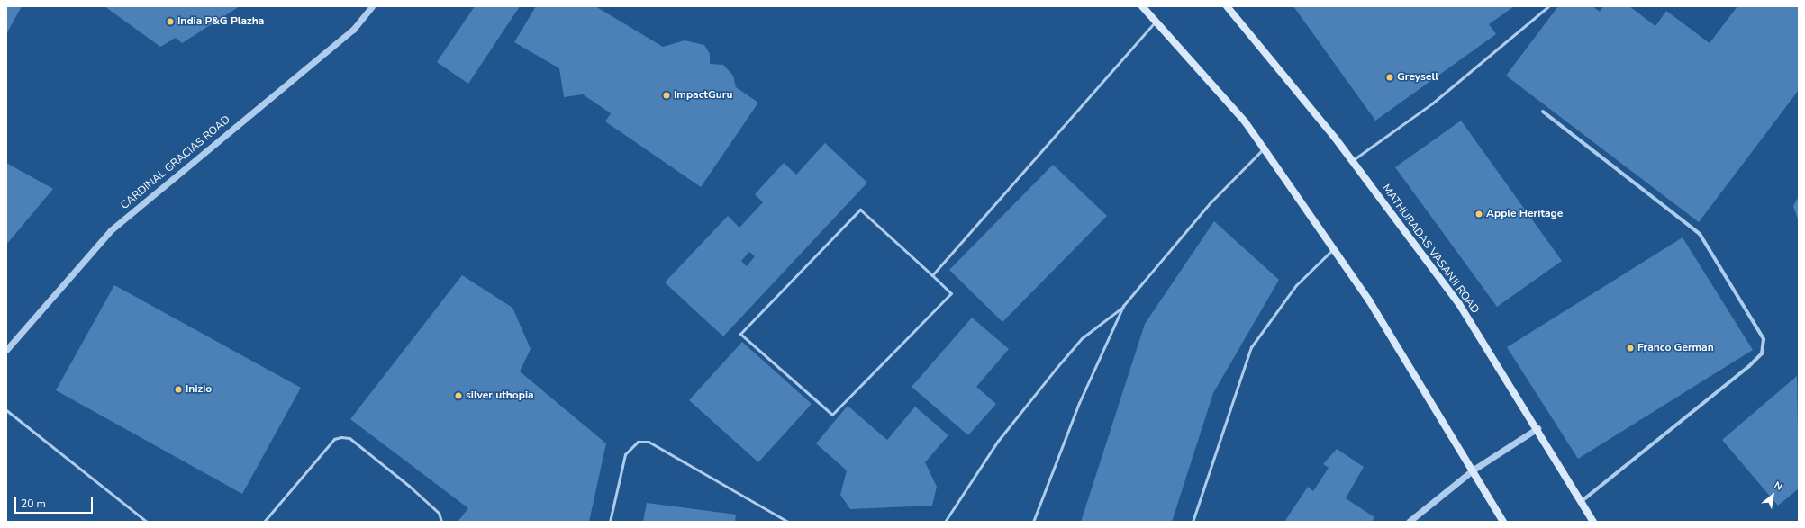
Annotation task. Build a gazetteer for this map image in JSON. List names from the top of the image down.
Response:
{
  "streets": {
    "main road": ["MATHURADAS VASANJI ROAD"],
    "street": ["CARDINAL GRACIAS ROAD"]
  },
  "places": [
    "India P&G Plazha",
    "Greysell",
    "ImpactGuru",
    "Apple Heritage",
    "Franco German",
    "Inizio",
    "silver uthopia"
  ],
  "scale_bar": "20 m",
  "north": "top right"
}
